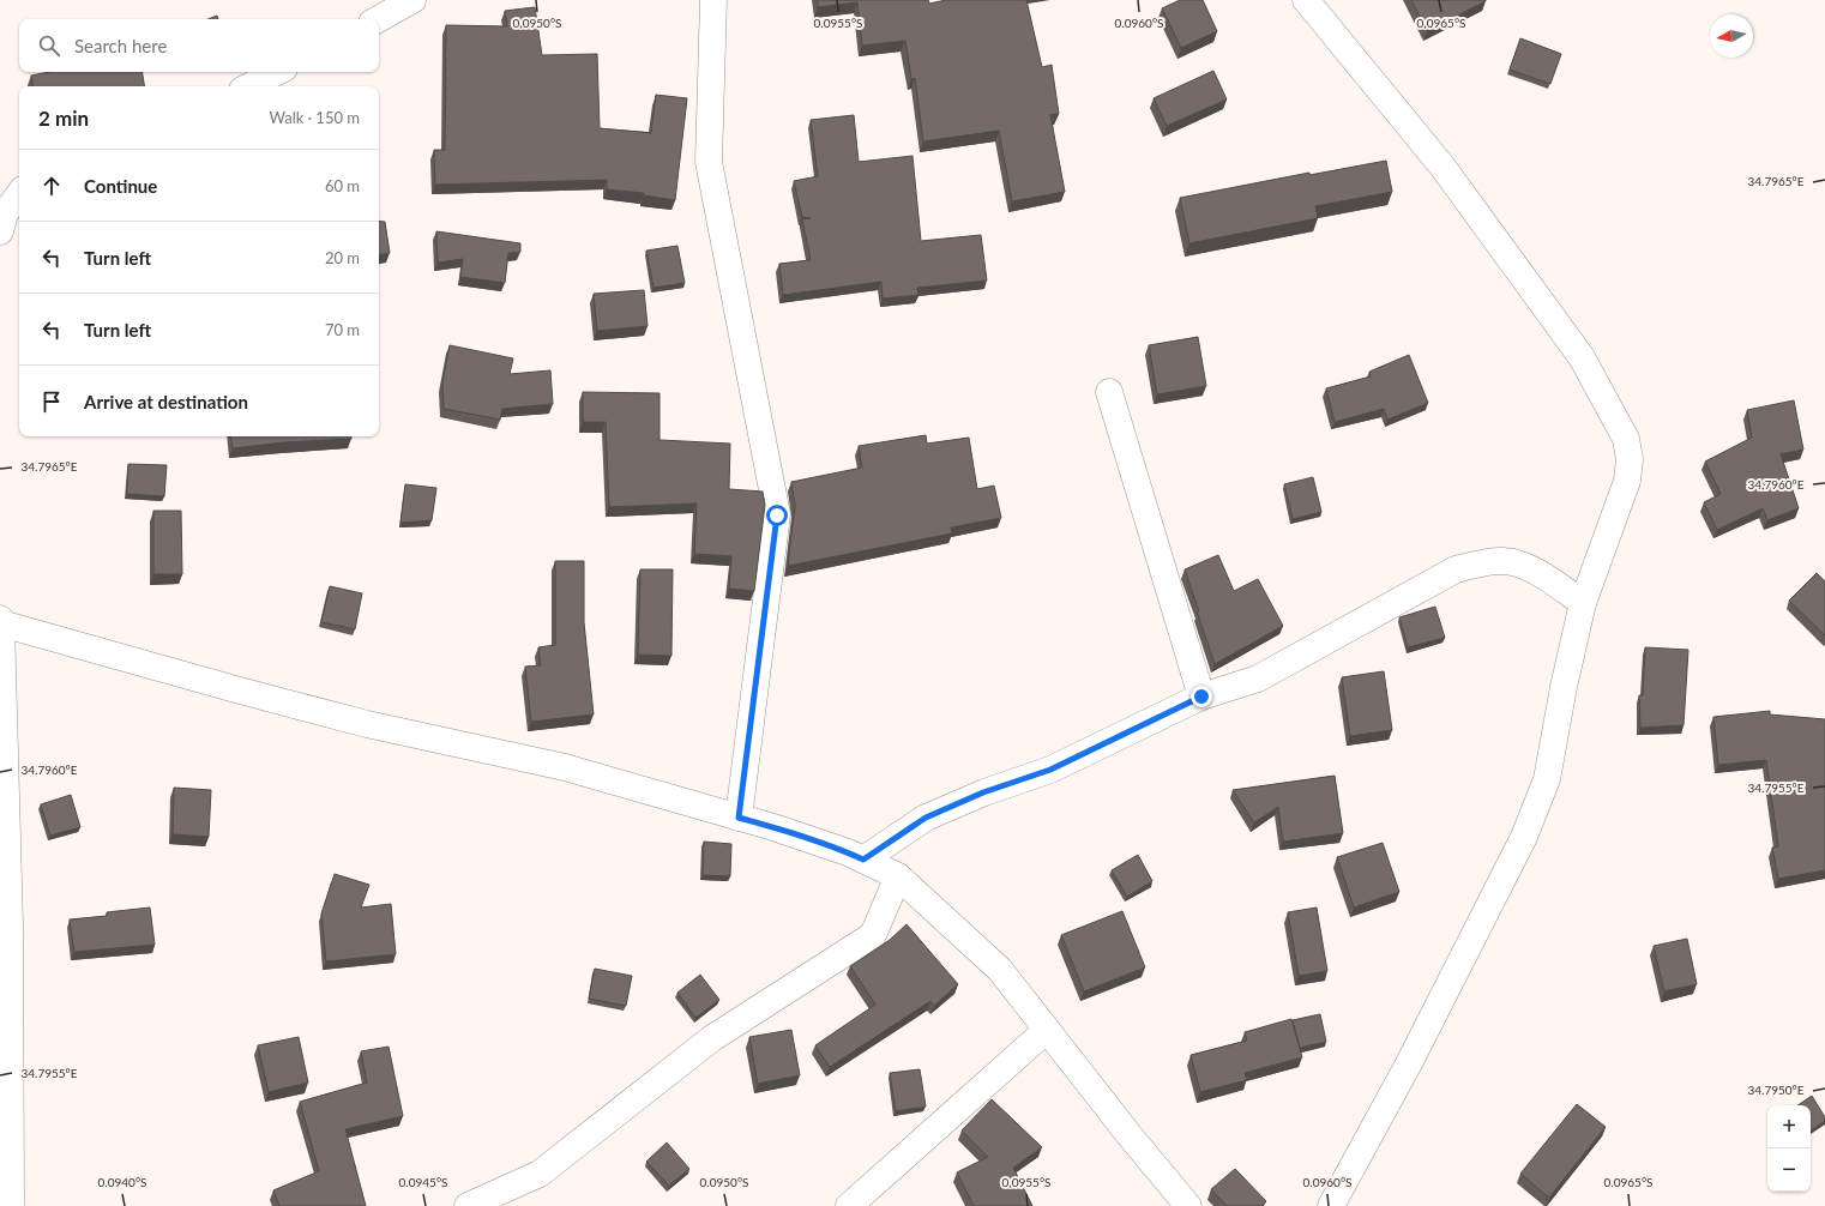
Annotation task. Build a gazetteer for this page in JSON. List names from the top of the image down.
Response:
{
  "north": "left",
  "page": {
    "search": "Search here",
    "heading": ["2 min", "Walk · 150 m"],
    "list": [
      ["Continue", "60 m"],
      ["Turn left", "20 m"],
      ["Turn left", "70 m"],
      "Arrive at destination"
    ],
    "map_buttons": ["+", "−"]
  },
  "coordinates": [
    "0.0950°S",
    "0.0955°S",
    "0.0960°S",
    "0.0965°S",
    "34.7965°E",
    "34.7960°E",
    "34.7955°E",
    "34.7950°E",
    "0.0940°S",
    "0.0945°S"
  ]
}
